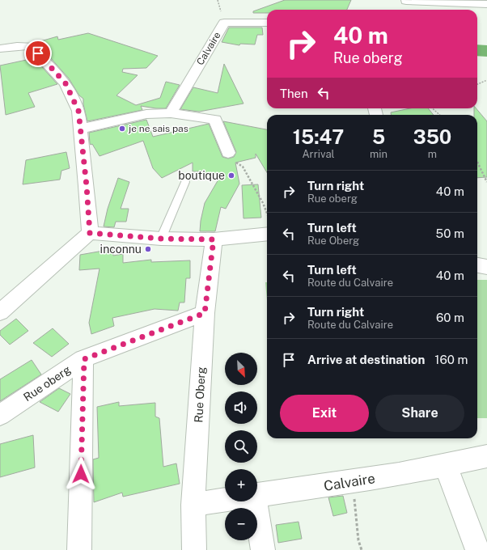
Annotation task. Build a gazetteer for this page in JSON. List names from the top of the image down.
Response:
{
  "streets": {
    "street": ["Calvaire", "Rue oberg", "Rue Oberg"]
  },
  "crossings": [
    ["Calvaire", "Rue Oberg"],
    ["Rue oberg", "Rue Oberg"]
  ],
  "places": ["je ne sais pas", "boutique", "inconnu"],
  "north": "bottom right",
  "page": {
    "turn": ["40 m", "Rue oberg"],
    "then": "Then",
    "eta": [
      "15:47",
      "Arrival",
      "5",
      "min",
      "350",
      "m"
    ],
    "list": [
      {
        "name": "Turn right",
        "note": "Rue oberg",
        "value": "40 m"
      },
      {
        "name": "Turn left",
        "note": "Rue Oberg",
        "value": "50 m"
      },
      {
        "name": "Turn left",
        "note": "Route du Calvaire",
        "value": "40 m"
      },
      {
        "name": "Turn right",
        "note": "Route du Calvaire",
        "value": "60 m"
      },
      {
        "name": "Arrive at destination",
        "value": "160 m"
      }
    ],
    "map_buttons": ["+", "−"],
    "buttons": ["Exit", "Share"]
  }
}
